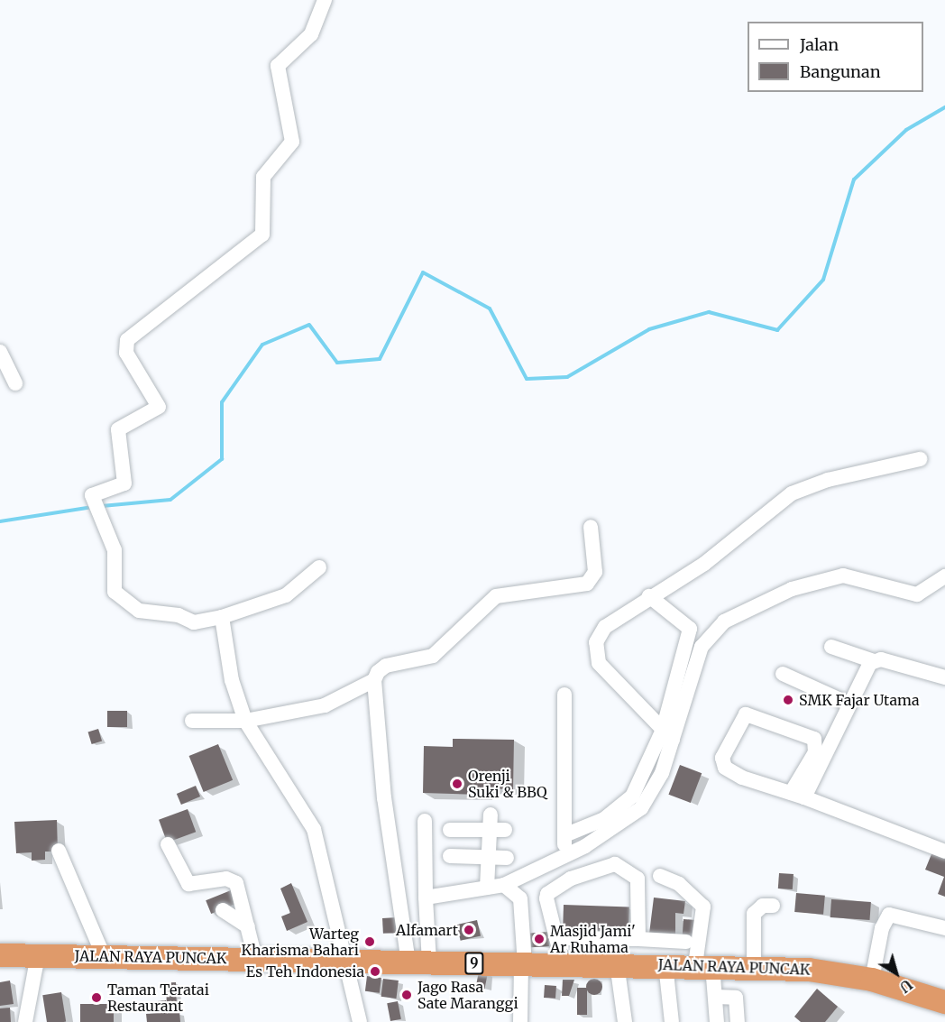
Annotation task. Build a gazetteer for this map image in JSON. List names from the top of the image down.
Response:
{
  "streets": {
    "highway": ["JALAN RAYA PUNCAK", "9"]
  },
  "places": [
    "SMK Fajar Utama",
    "Orenji Suki & BBQ",
    "Alfamart",
    "Masjid Jami' Ar Ruhama",
    "Warteg Kharisma Bahari",
    "Es Teh Indonesia",
    "Jago Rasa Sate Maranggi",
    "Taman Teratai Restaurant"
  ],
  "legend": ["Jalan", "Bangunan"],
  "north": "bottom right"
}
